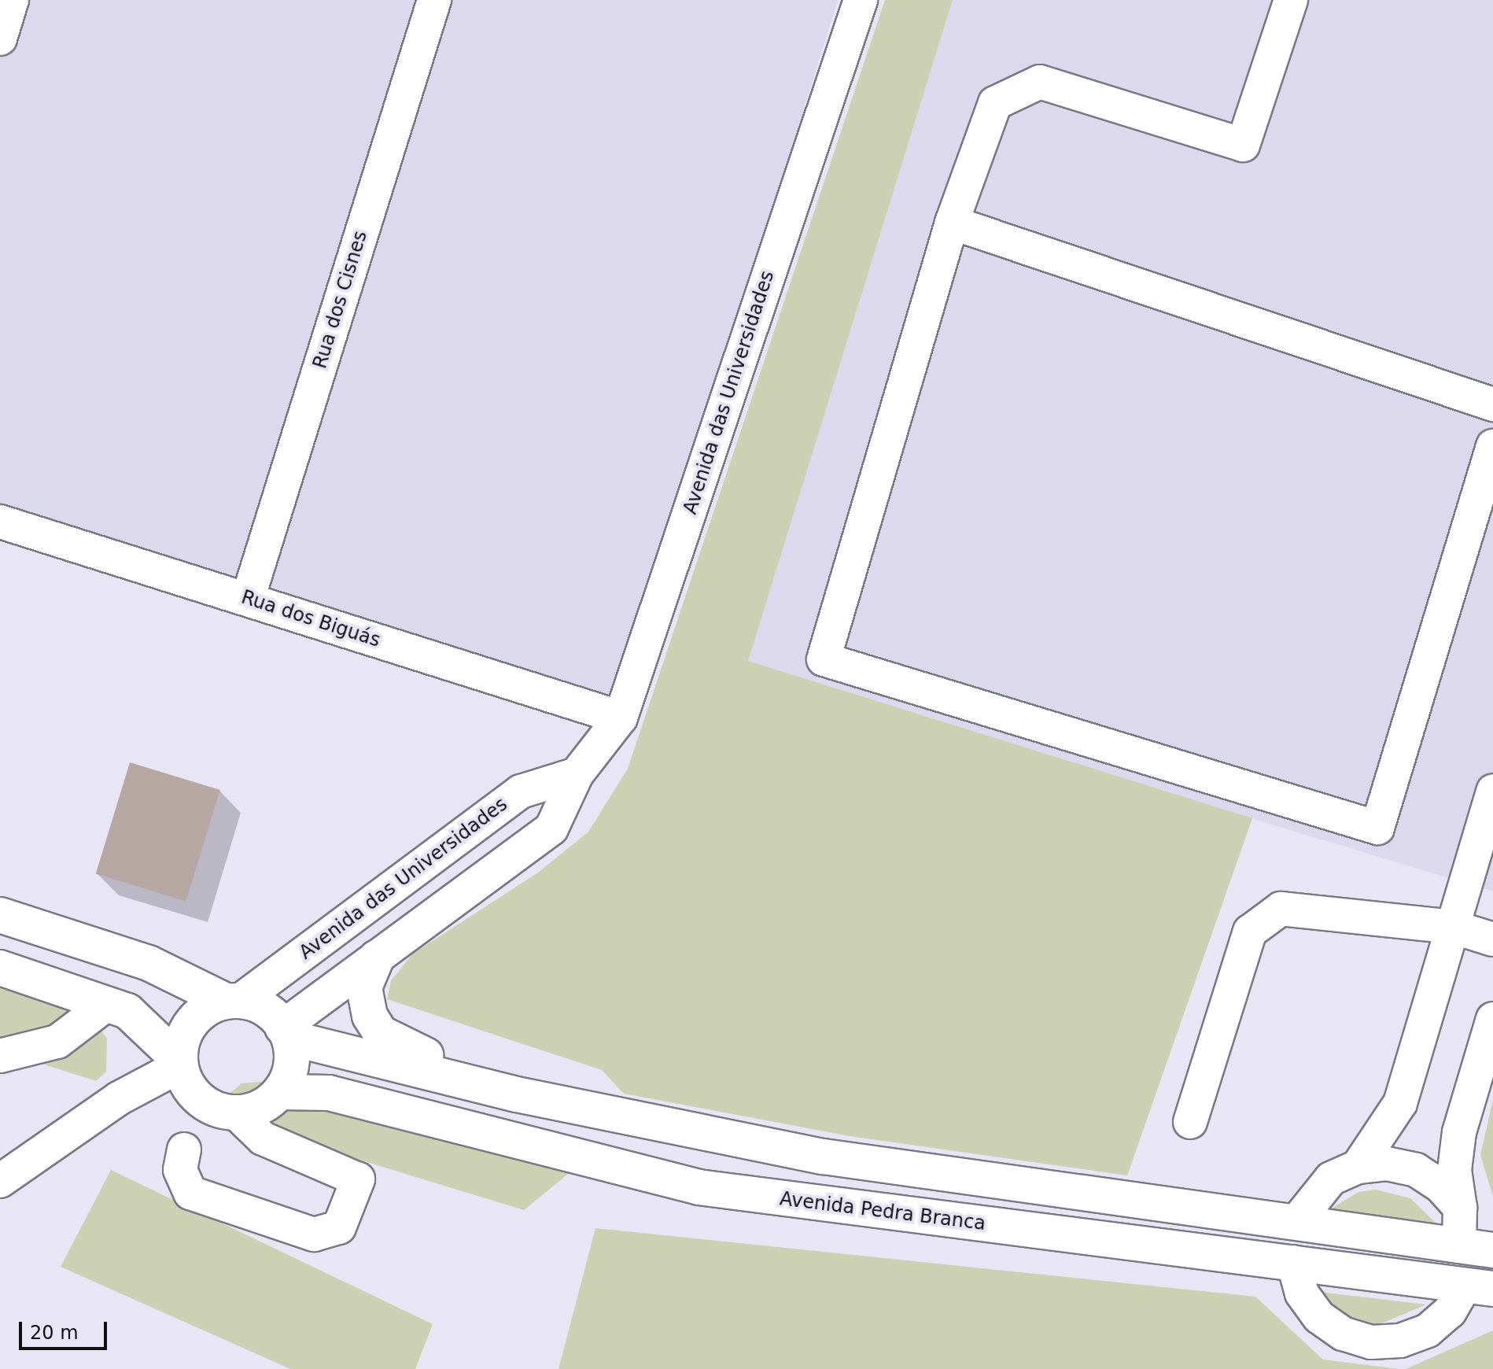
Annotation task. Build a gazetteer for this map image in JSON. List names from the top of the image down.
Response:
{
  "streets": {
    "main road": ["Avenida Pedra Branca"],
    "street": ["Rua dos Cisnes", "Avenida das Universidades", "Rua dos Biguás"]
  },
  "crossings": [
    ["Rua dos Cisnes", "Rua dos Biguás"],
    ["Avenida das Universidades", "Rua dos Biguás"],
    ["Avenida das Universidades", "Avenida Pedra Branca"]
  ],
  "scale_bar": "20 m"
}
